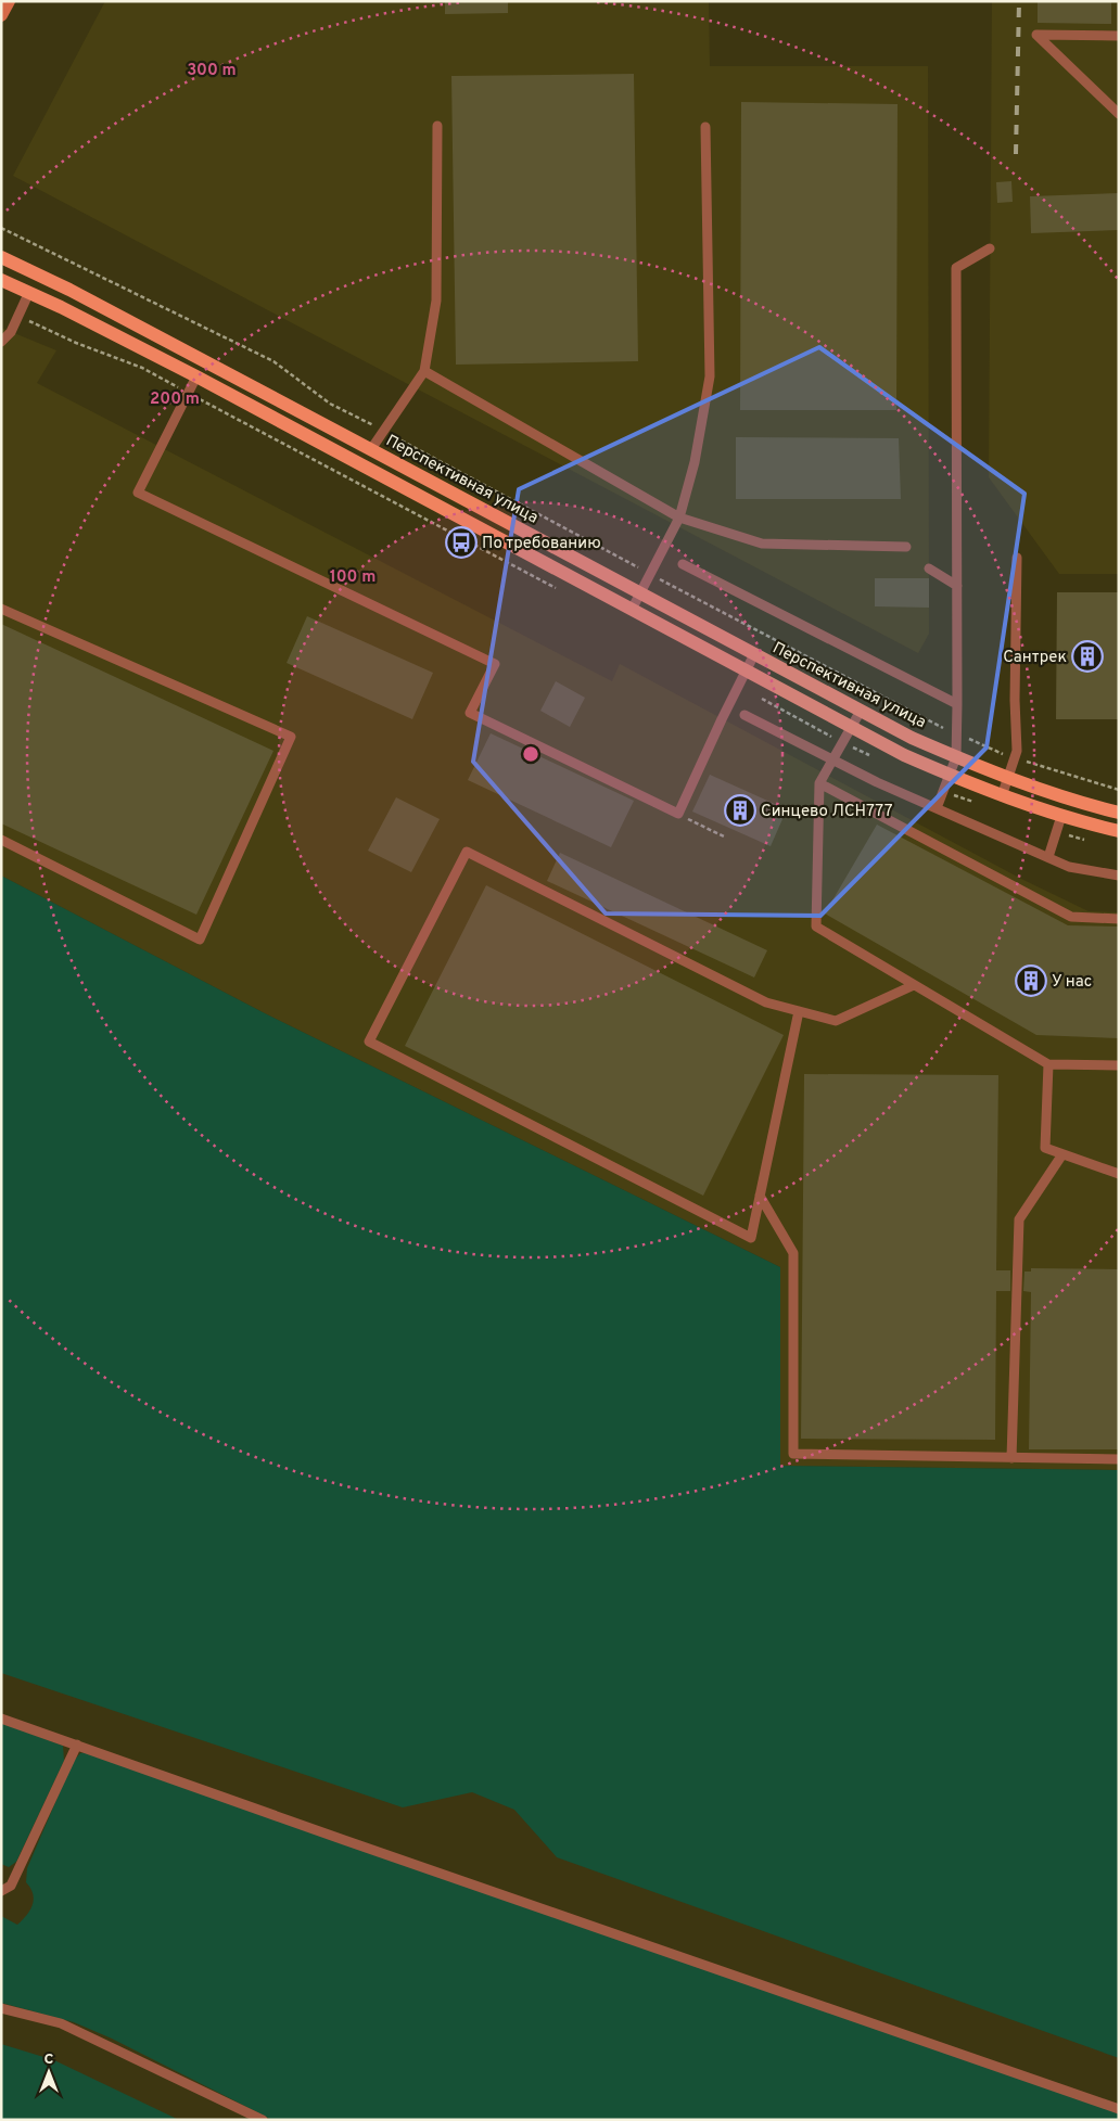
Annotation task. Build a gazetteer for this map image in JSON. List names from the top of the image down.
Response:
{
  "streets": {
    "main road": ["Перспективная улица"]
  },
  "places": {
    "bus stop": ["По требованию"],
    "building": ["Сантрек", "Синцево ЛСН777", "У нас"]
  },
  "north": "top",
  "rings": ["300 m", "200 m", "100 m"]
}
